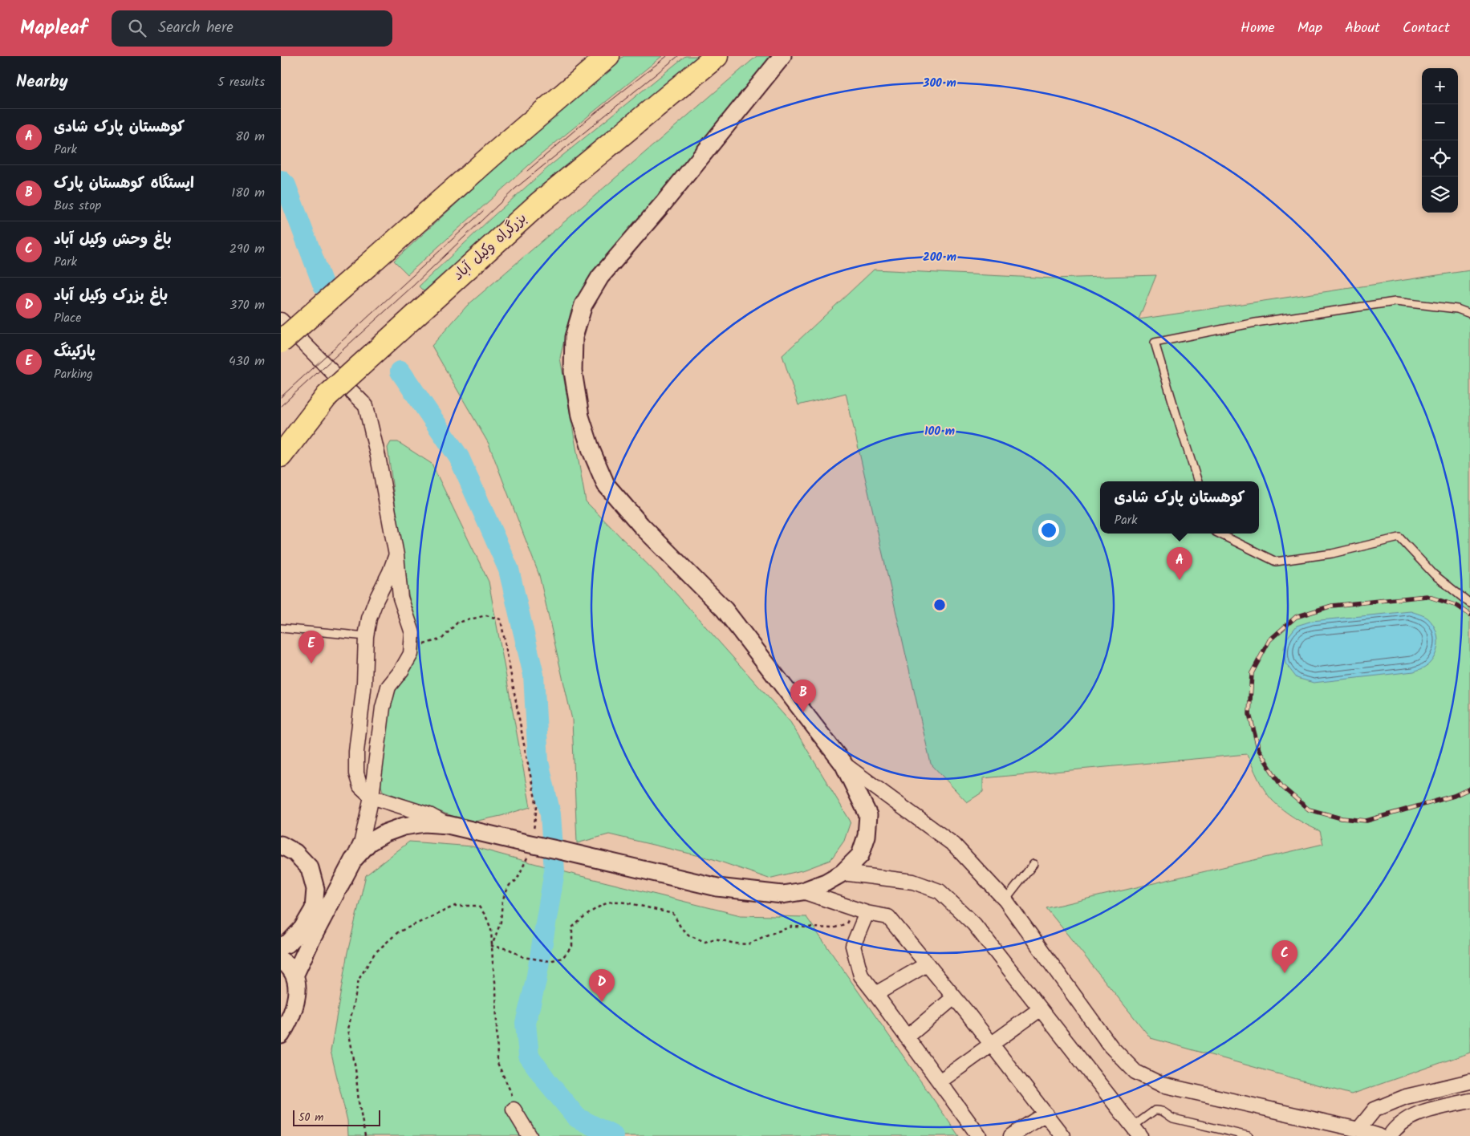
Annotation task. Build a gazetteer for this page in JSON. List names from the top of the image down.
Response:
{
  "streets": {
    "highway": ["بزرگراه وکیل آباد"]
  },
  "scale_bar": "50 m",
  "page": {
    "header": "Mapleaf",
    "search": "Search here",
    "nav": [
      "Home",
      "Map",
      "About",
      "Contact"
    ],
    "heading": ["Nearby", "5 results"],
    "map_buttons": ["+", "−"],
    "list": [
      {
        "mark": "A",
        "name": "کوهستان پارک شادی",
        "note": "Park",
        "value": "80 m"
      },
      {
        "mark": "B",
        "name": "ایستگاه کوهستان پارک",
        "note": "Bus stop",
        "value": "180 m"
      },
      {
        "mark": "C",
        "name": "باغ وحش وکیل آباد",
        "note": "Park",
        "value": "290 m"
      },
      {
        "mark": "D",
        "name": "باغ بزرک وکیل آباد",
        "note": "Place",
        "value": "370 m"
      },
      {
        "mark": "E",
        "name": "پارکینگ",
        "note": "Parking",
        "value": "430 m"
      }
    ],
    "popup": ["کوهستان پارک شادی", "Park"],
    "pins": [
      "A",
      "E",
      "B",
      "C",
      "D"
    ],
    "scale": "50 m"
  },
  "rings": ["300 m", "200 m", "100 m"]
}
